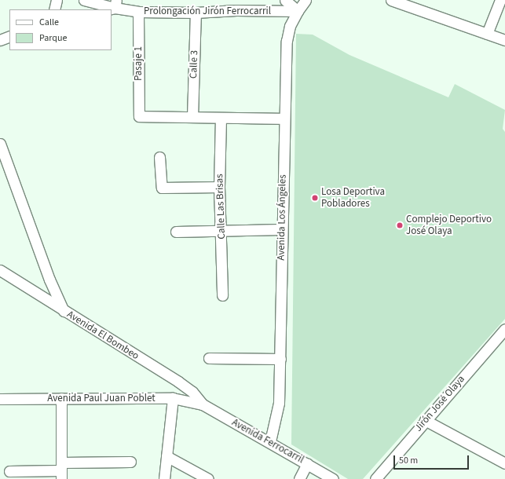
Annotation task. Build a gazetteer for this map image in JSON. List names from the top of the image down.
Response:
{
  "streets": {
    "street": [
      "Prolongación Jirón Ferrocarril",
      "Pasaje 1",
      "Calle 3",
      "Calle Las Brisas",
      "Avenida Los Ángeles",
      "Avenida El Bombeo",
      "Avenida Paul Juan Poblet",
      "Jirón José Olaya",
      "Avenida Ferrocarril"
    ]
  },
  "crossings": [
    ["Prolongación Jirón Ferrocarril", "Pasaje 1"],
    ["Prolongación Jirón Ferrocarril", "Calle 3"],
    ["Prolongación Jirón Ferrocarril", "Avenida Los Ángeles"],
    ["Pasaje 1", "Calle 3"],
    ["Avenida Los Ángeles", "Avenida Ferrocarril"],
    ["Avenida El Bombeo", "Avenida Paul Juan Poblet"],
    ["Avenida El Bombeo", "Avenida Ferrocarril"],
    ["Avenida Paul Juan Poblet", "Avenida Ferrocarril"]
  ],
  "places": ["Losa Deportiva Pobladores", "Complejo Deportivo José Olaya"],
  "legend": ["Calle", "Parque"],
  "scale_bar": "50 m"
}
